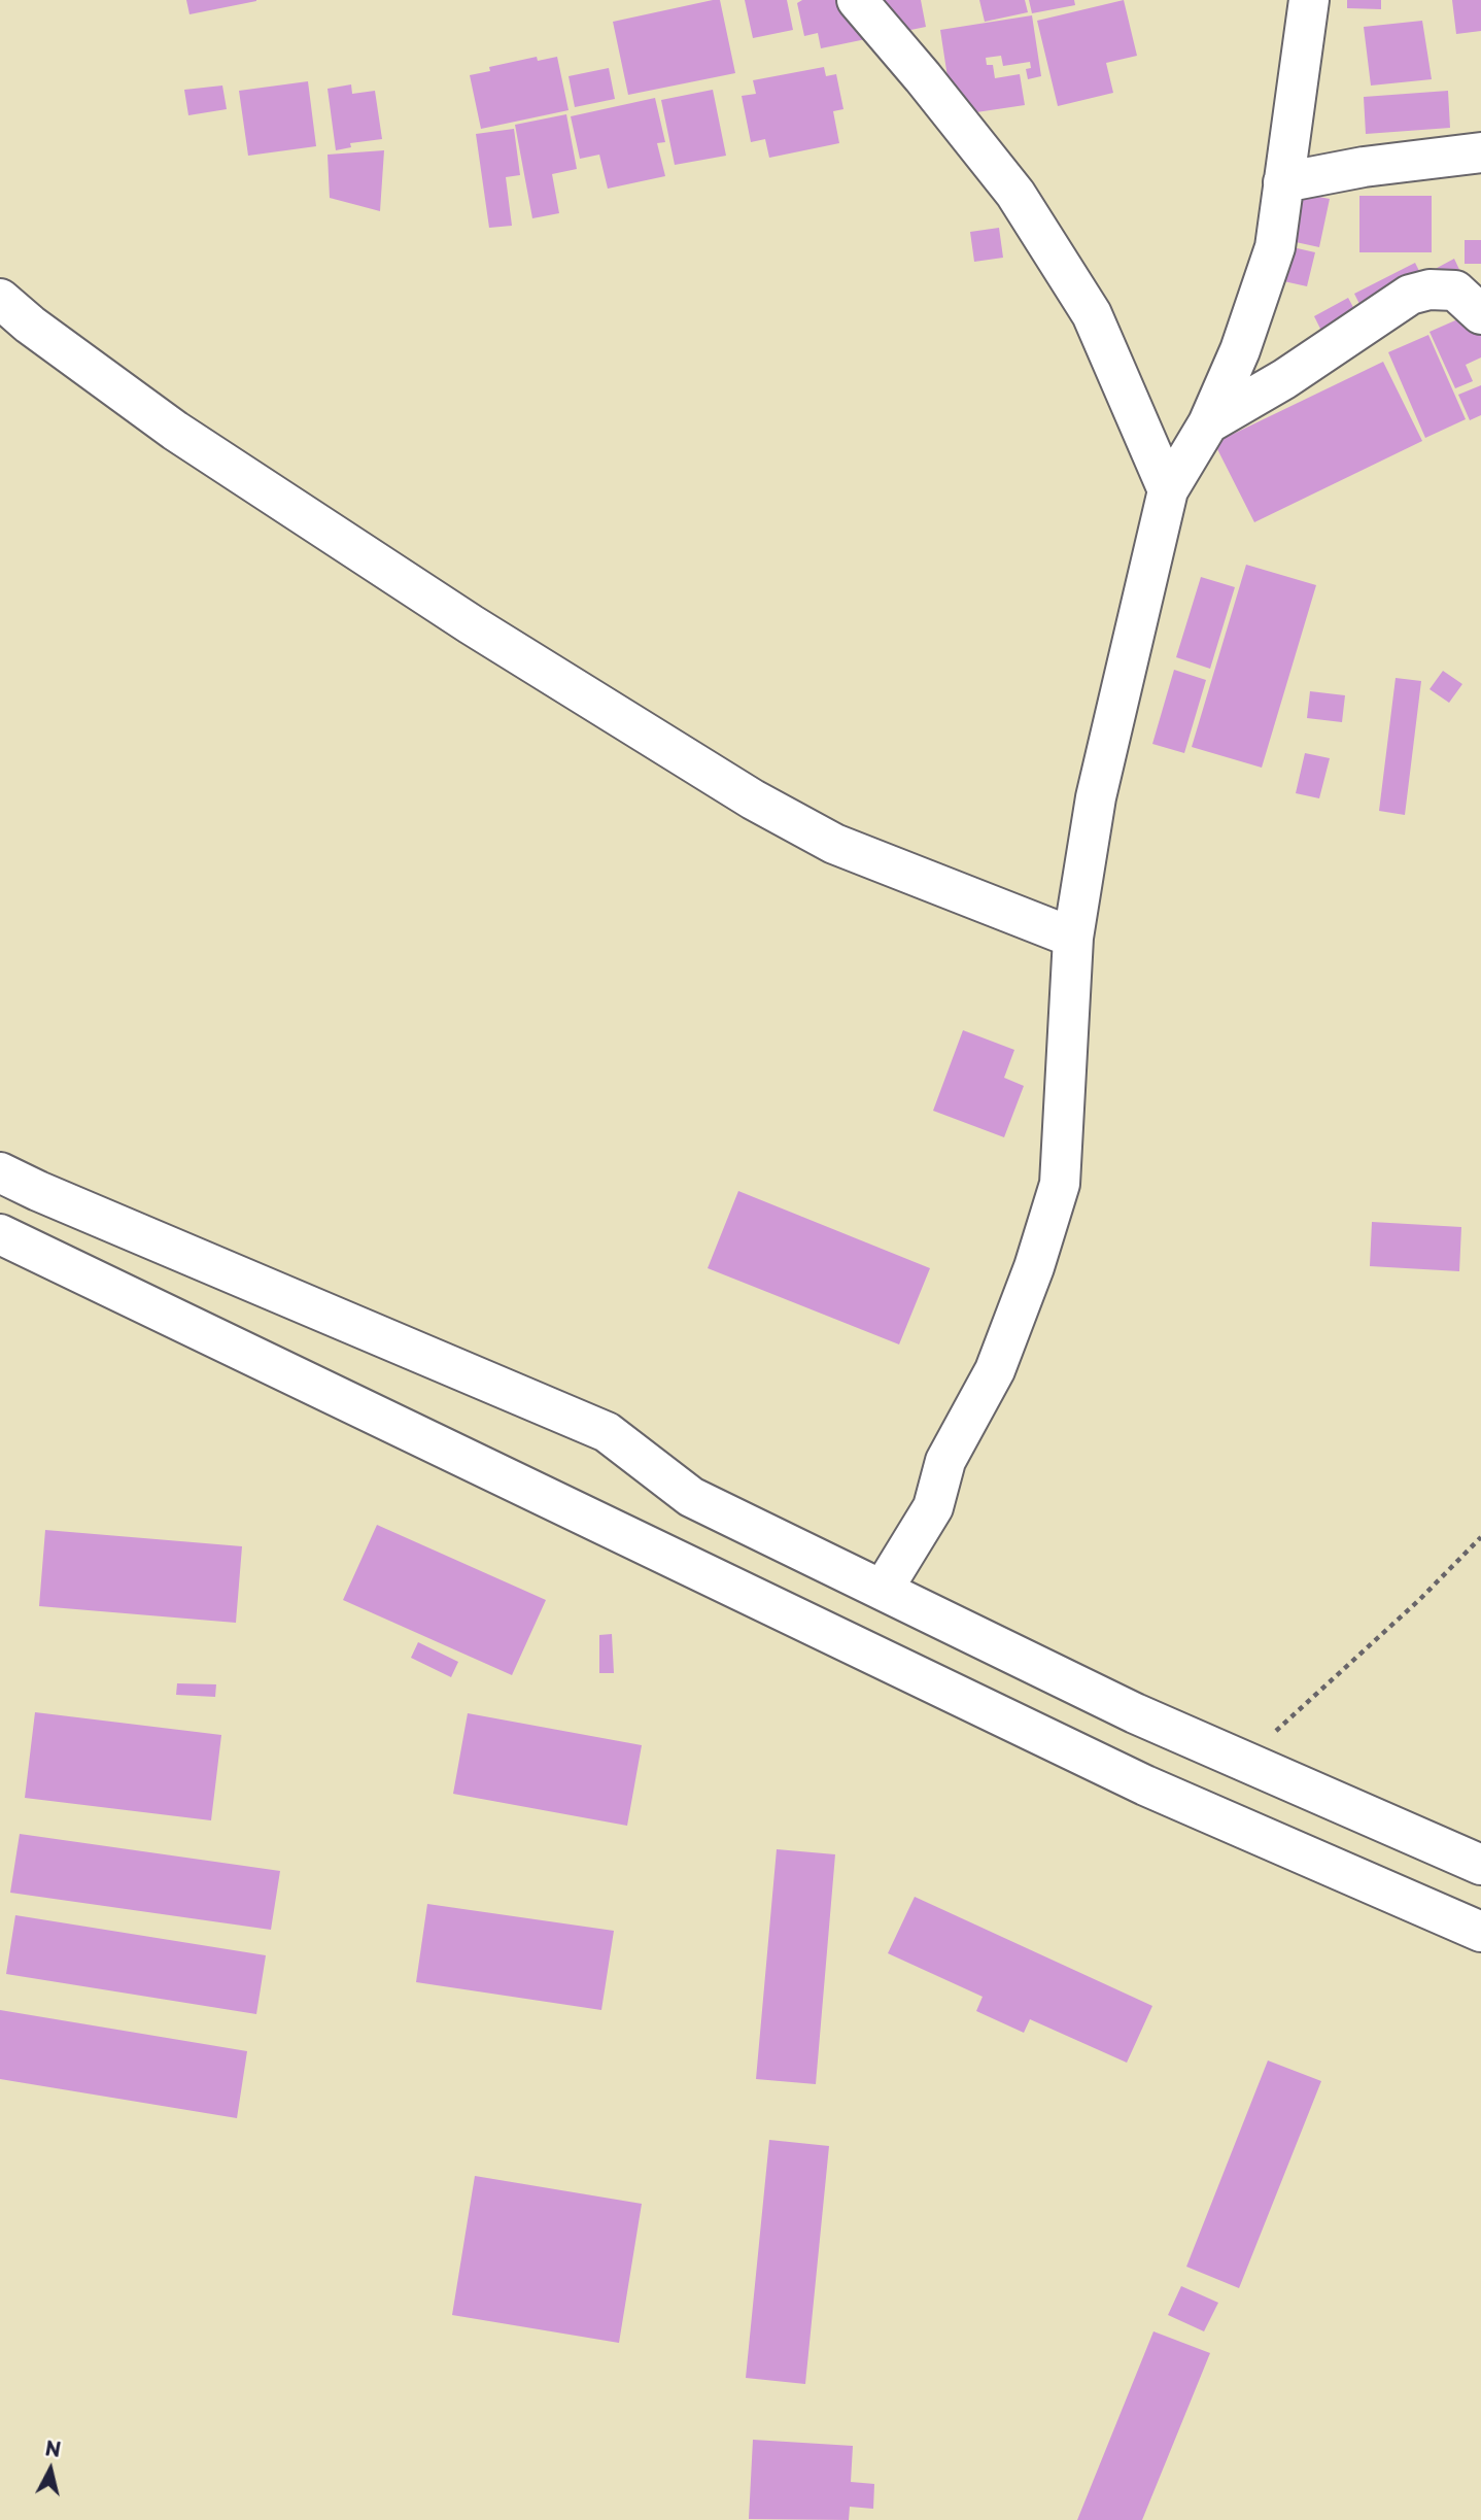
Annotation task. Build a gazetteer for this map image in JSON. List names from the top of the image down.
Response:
{
  "north": "top"
}
